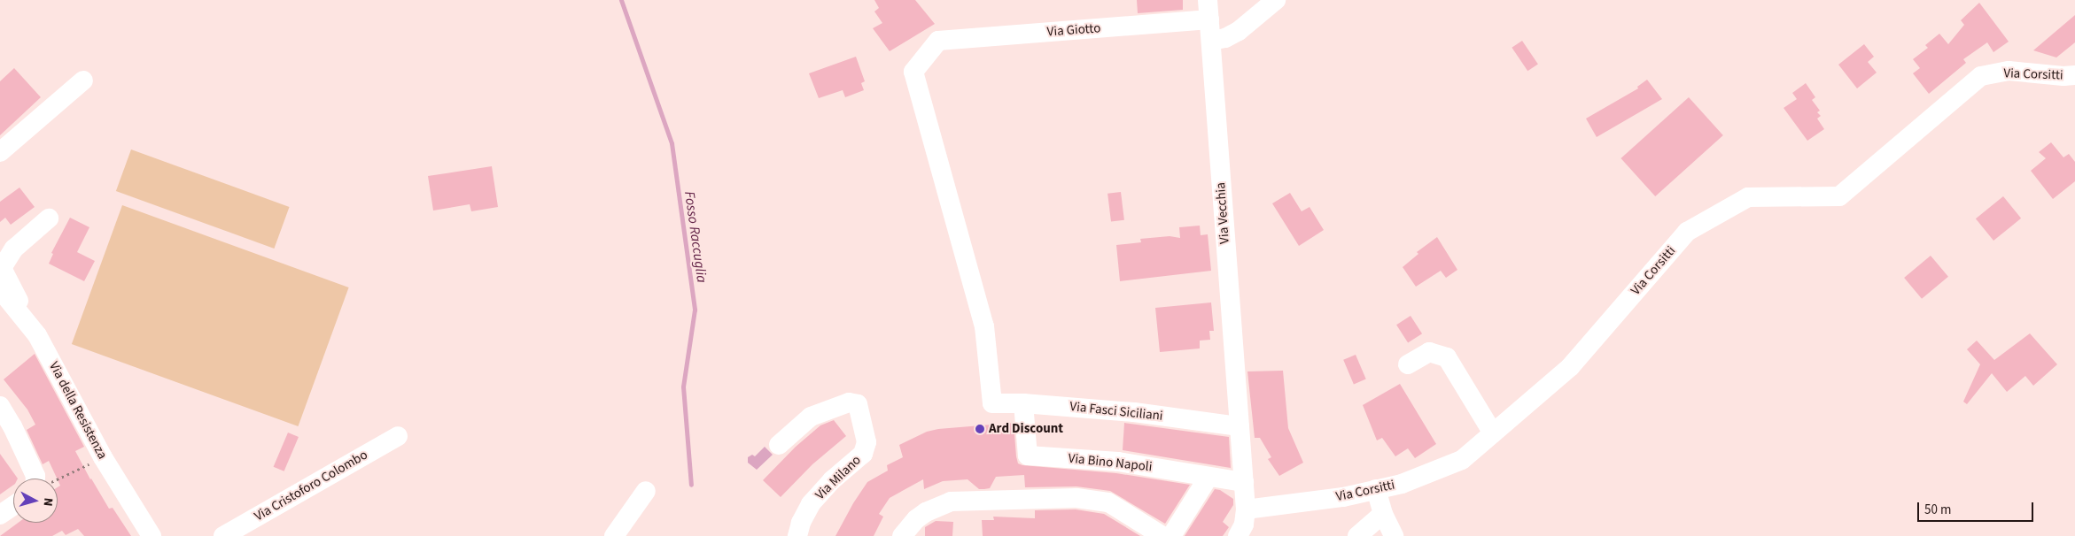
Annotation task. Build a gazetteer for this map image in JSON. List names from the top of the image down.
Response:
{
  "streets": {
    "street": [
      "Via Giotto",
      "Via Corsitti",
      "Via Vecchia",
      "Via della Resistenza",
      "Via Fasci Siciliani",
      "Via Bino Napoli",
      "Via Milano",
      "Via Cristoforo Colombo"
    ]
  },
  "crossings": [
    ["Via Giotto", "Via Vecchia"],
    ["Via Giotto", "Via Fasci Siciliani"],
    ["Via Corsitti", "Via Vecchia"],
    ["Via Vecchia", "Via Fasci Siciliani"],
    ["Via Vecchia", "Via Bino Napoli"],
    ["Via Fasci Siciliani", "Via Bino Napoli"]
  ],
  "water": ["Fosso Raccuglia"],
  "places": ["Ard Discount"],
  "scale_bar": "50 m",
  "north": "right"
}
